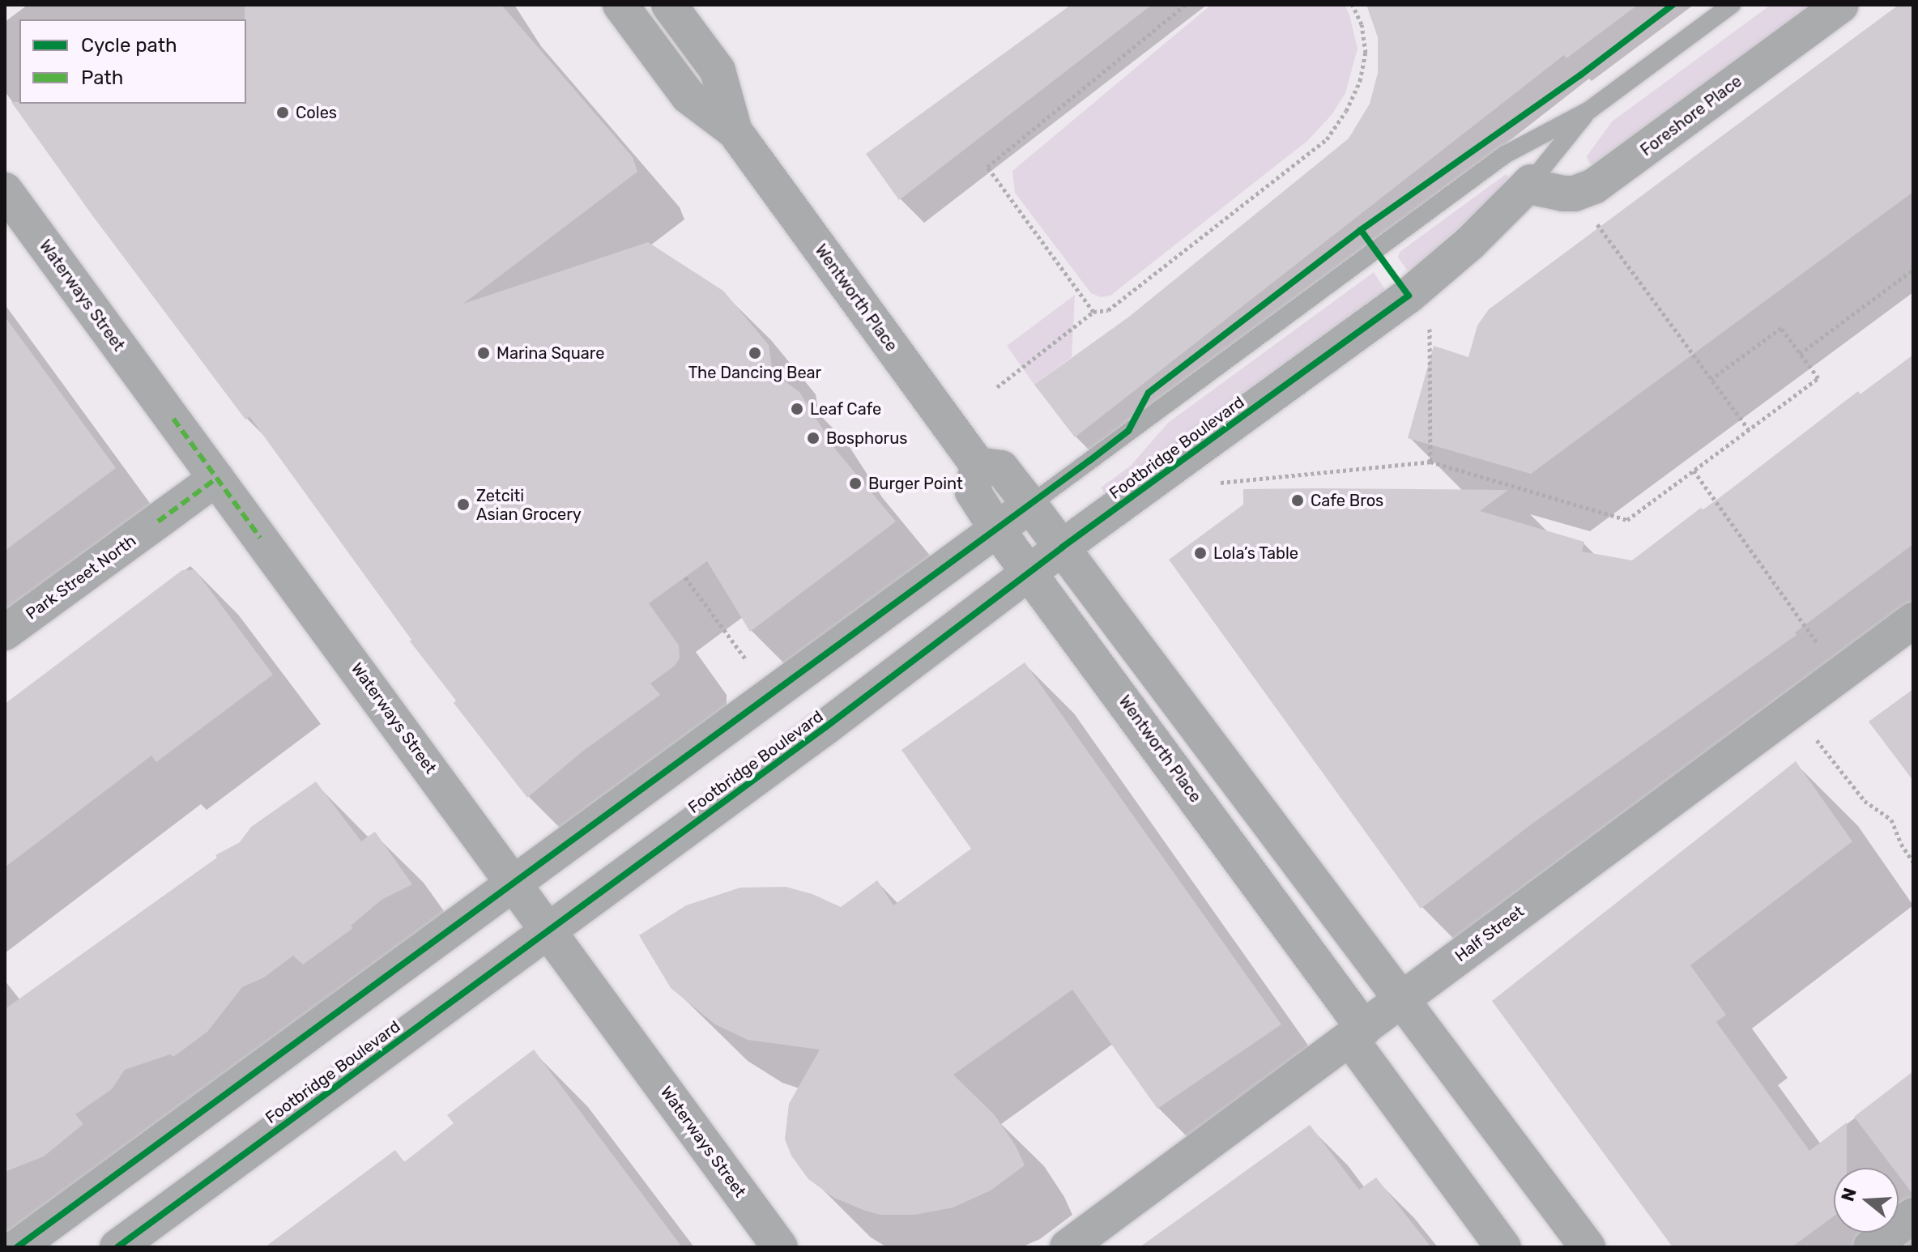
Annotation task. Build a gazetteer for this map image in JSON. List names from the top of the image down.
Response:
{
  "streets": {
    "street": [
      "Foreshore Place",
      "Waterways Street",
      "Wentworth Place",
      "Footbridge Boulevard",
      "Park Street North",
      "Half Street"
    ]
  },
  "crossings": [
    ["Foreshore Place", "Footbridge Boulevard"],
    ["Waterways Street", "Footbridge Boulevard"],
    ["Waterways Street", "Park Street North"],
    ["Wentworth Place", "Footbridge Boulevard"],
    ["Wentworth Place", "Half Street"]
  ],
  "places": [
    "Coles",
    "Marina Square",
    "The Dancing Bear",
    "Leaf Cafe",
    "Bosphorus",
    "Burger Point",
    "Cafe Bros",
    "Zetciti Asian Grocery",
    "Lola’s Table"
  ],
  "legend": ["Cycle path", "Path"],
  "north": "left"
}
